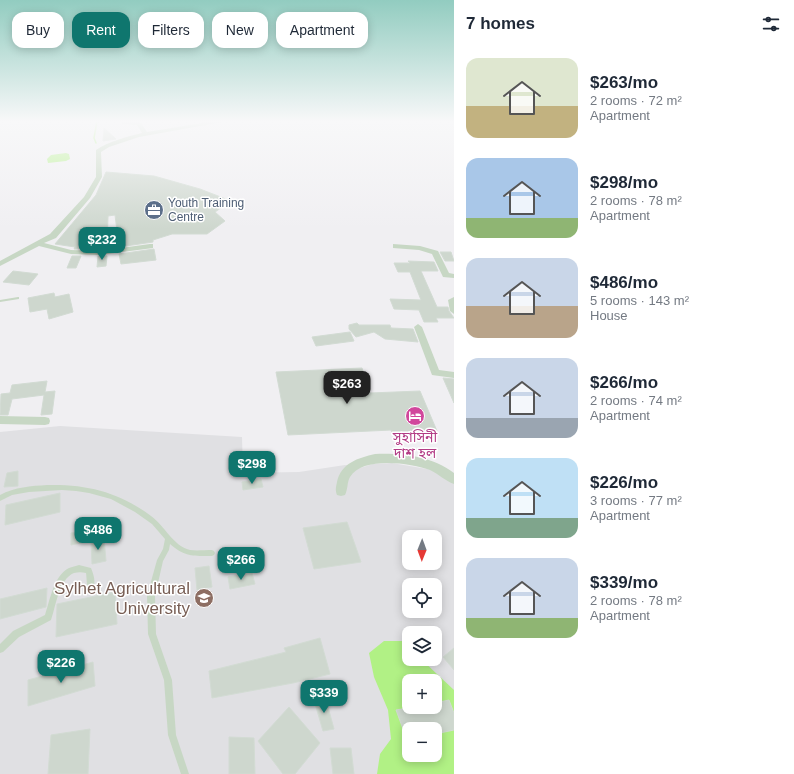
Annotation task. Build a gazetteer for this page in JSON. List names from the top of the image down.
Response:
{
  "places": {
    "office": ["Youth Training Centre"],
    "hotel": ["সুহাসিনী দাশ হল"],
    "school or university": ["Sylhet Agricultural University"]
  },
  "north": "bottom",
  "page": {
    "heading": "7 homes",
    "chip": [
      "Buy",
      "Rent",
      "Filters",
      "New",
      "Apartment"
    ],
    "list": [
      {
        "name": "$263/mo",
        "note": "2 rooms · 72 m² · Apartment"
      },
      {
        "name": "$298/mo",
        "note": "2 rooms · 78 m² · Apartment"
      },
      {
        "name": "$486/mo",
        "note": "5 rooms · 143 m² · House"
      },
      {
        "name": "$266/mo",
        "note": "2 rooms · 74 m² · Apartment"
      },
      {
        "name": "$226/mo",
        "note": "3 rooms · 77 m² · Apartment"
      },
      {
        "name": "$339/mo",
        "note": "2 rooms · 78 m² · Apartment"
      }
    ],
    "price": [
      "$232",
      "$263",
      "$298",
      "$486",
      "$266",
      "$226",
      "$339"
    ],
    "map_buttons": ["+", "−"]
  }
}
